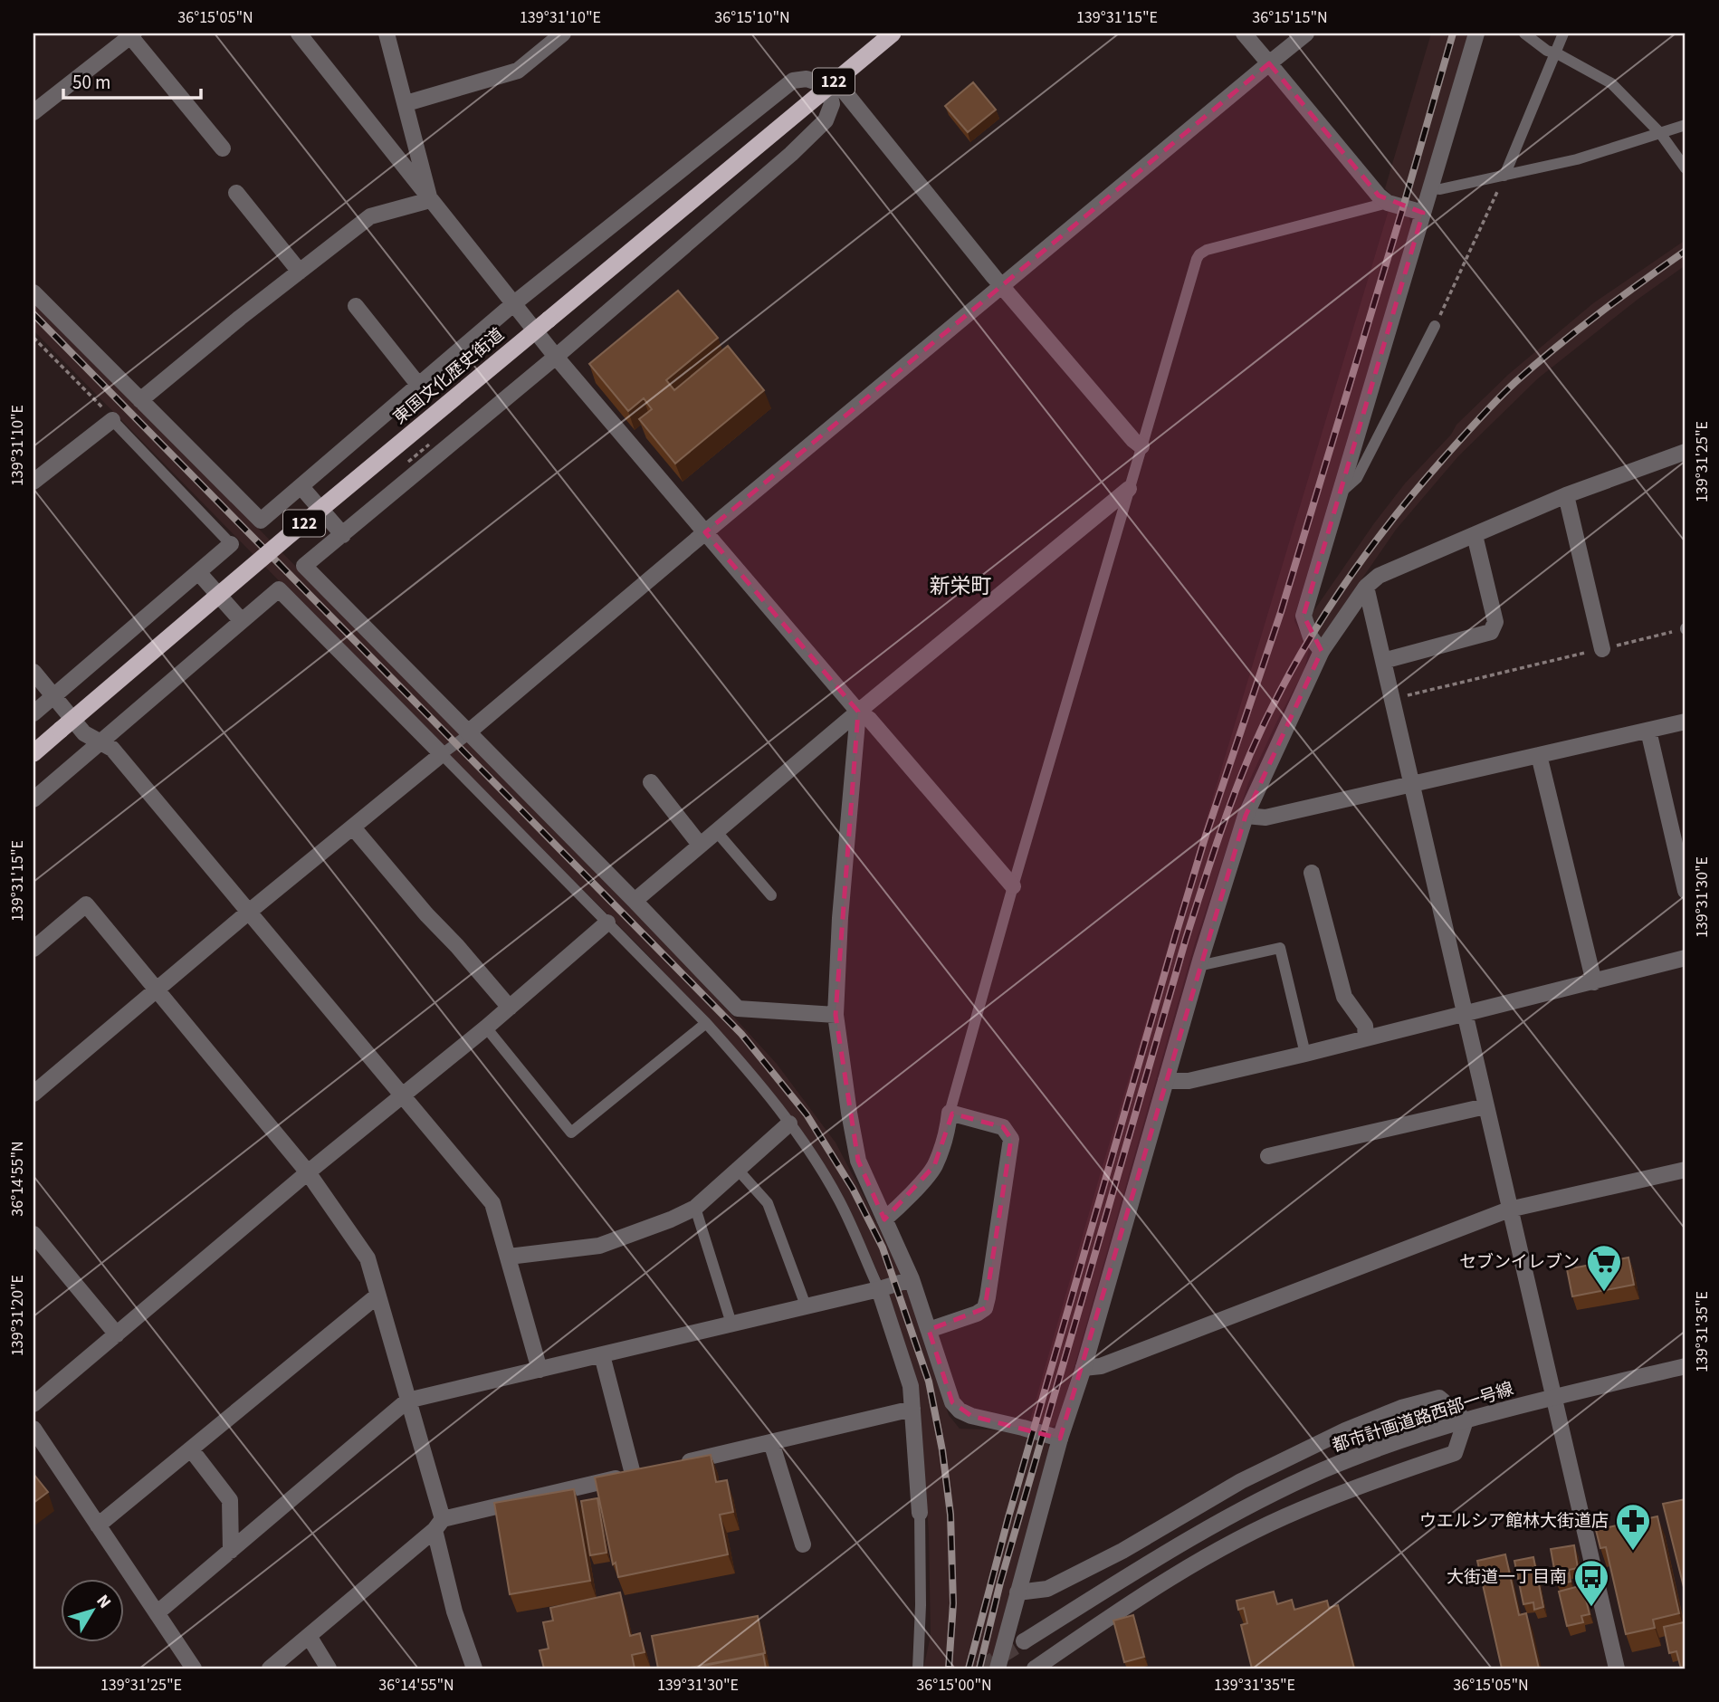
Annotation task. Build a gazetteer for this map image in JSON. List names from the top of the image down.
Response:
{
  "streets": {
    "highway": ["122", "東国文化歴史街道"],
    "street": ["都市計画道路西部一号線"]
  },
  "districts": ["新栄町"],
  "places": {
    "supermarket": ["セブンイレブン"],
    "pharmacy": ["ウエルシア館林大街道店"],
    "bus stop": ["大街道一丁目南"]
  },
  "scale_bar": "50 m",
  "north": "top right",
  "coordinates": [
    "36°15'05\"N",
    "139°31'10\"E",
    "36°15'10\"N",
    "139°31'15\"E",
    "36°15'15\"N",
    "139°31'25\"E",
    "139°31'30\"E",
    "36°14'55\"N",
    "139°31'20\"E",
    "139°31'35\"E",
    "36°15'00\"N"
  ]
}
